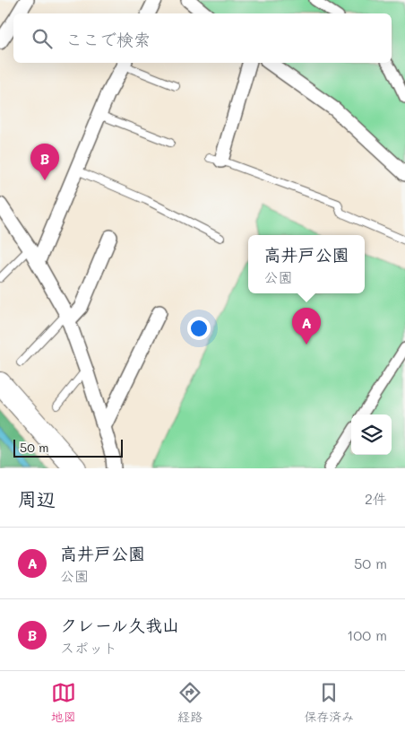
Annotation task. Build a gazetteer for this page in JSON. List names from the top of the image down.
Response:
{
  "scale_bar": "50 m",
  "page": {
    "search": "ここで検索",
    "pins": ["B", "A"],
    "popup": ["高井戸公園", "公園"],
    "scale": "50 m",
    "heading": ["周辺", "2件"],
    "list": [
      {
        "mark": "A",
        "name": "高井戸公園",
        "note": "公園",
        "value": "50 m"
      },
      {
        "mark": "B",
        "name": "クレール久我山",
        "note": "スポット",
        "value": "100 m"
      }
    ],
    "nav": ["地図", "経路", "保存済み"]
  }
}
